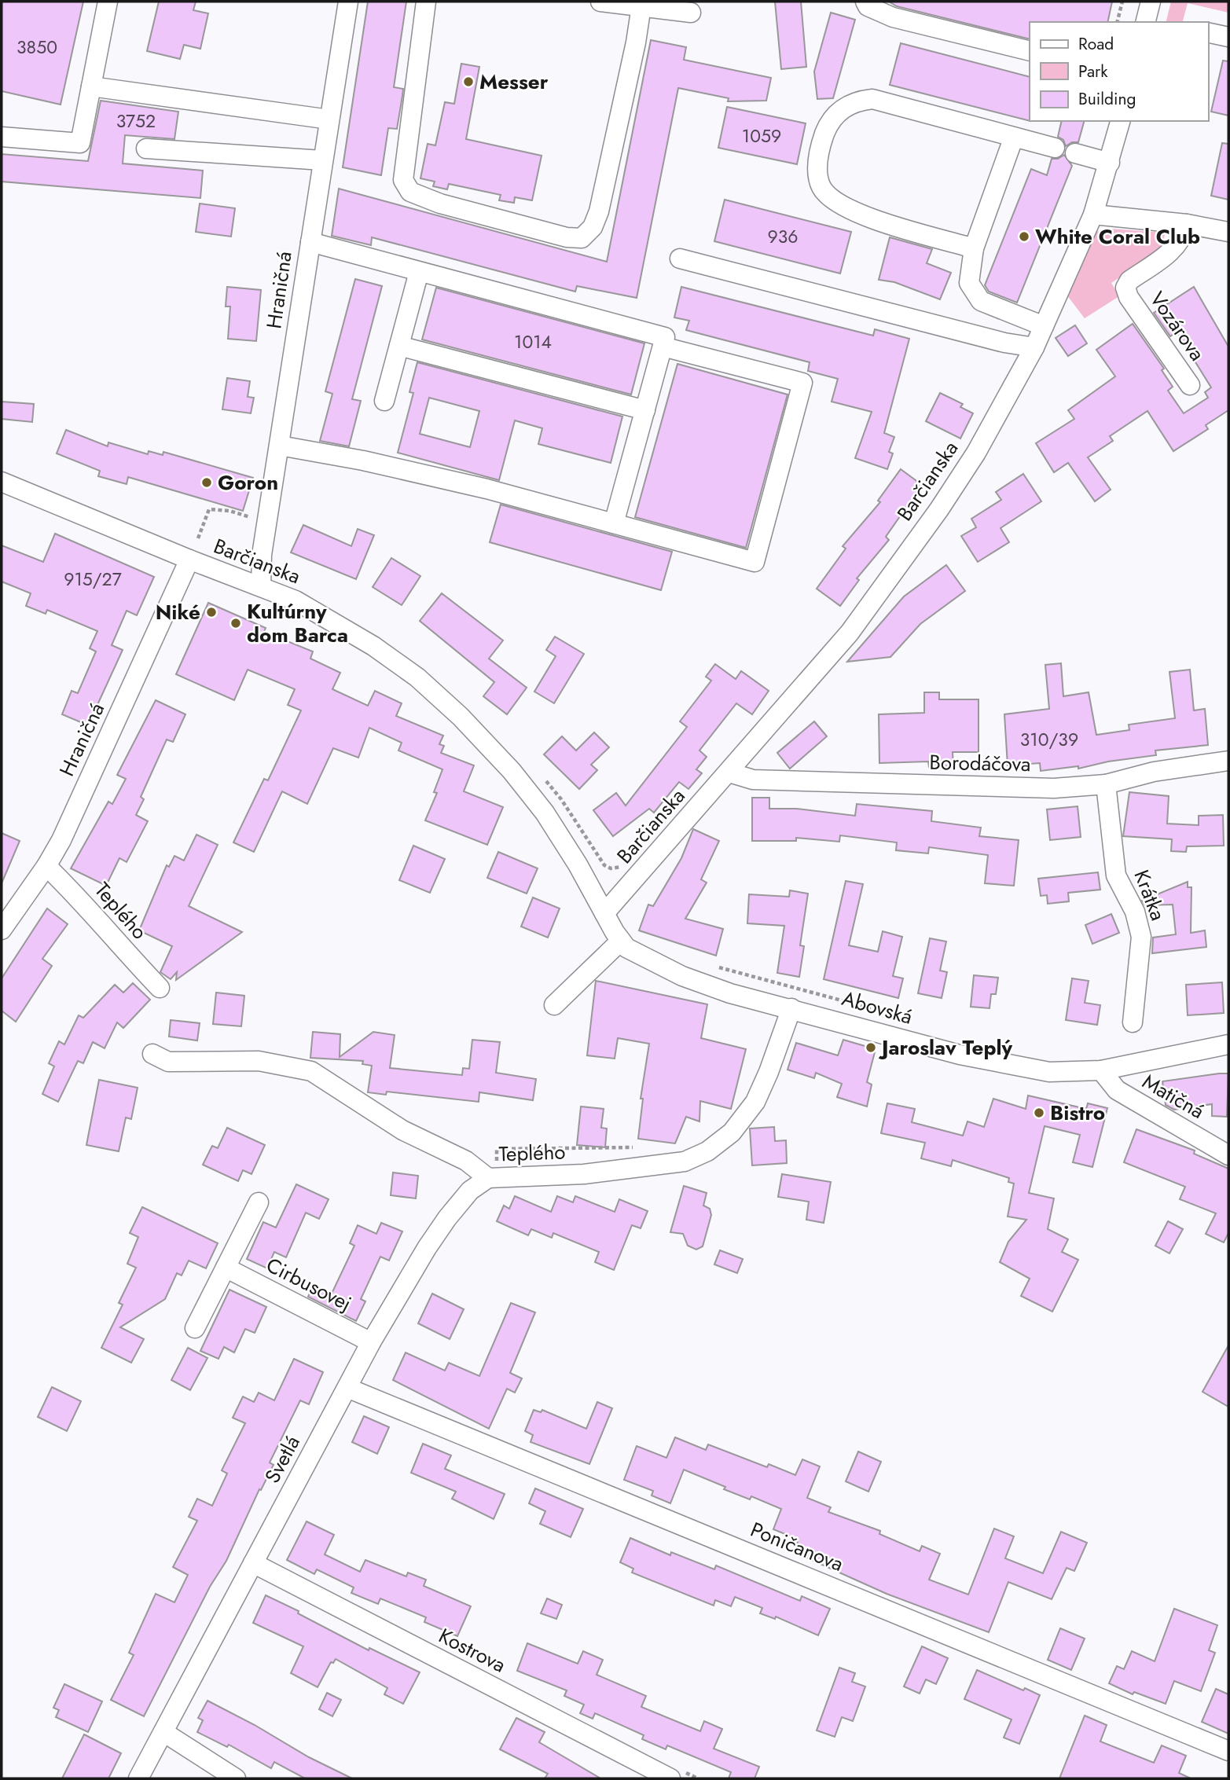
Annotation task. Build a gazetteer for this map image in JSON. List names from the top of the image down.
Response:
{
  "streets": {
    "street": [
      "Hraničná",
      "Vozárova",
      "Barčianska",
      "Borodáčova",
      "Krátka",
      "Teplého",
      "Abovská",
      "Matičná",
      "Cirbusovej",
      "Svetlá",
      "Poničanova",
      "Kostrova"
    ]
  },
  "crossings": [
    ["Hraničná", "Barčianska"],
    ["Hraničná", "Teplého"],
    ["Barčianska", "Borodáčova"],
    ["Barčianska", "Abovská"],
    ["Borodáčova", "Krátka"],
    ["Teplého", "Abovská"],
    ["Teplého", "Svetlá"],
    ["Abovská", "Matičná"],
    ["Cirbusovej", "Svetlá"],
    ["Svetlá", "Poničanova"],
    ["Svetlá", "Kostrova"]
  ],
  "places": [
    "Messer",
    "White Coral Club",
    "Goron",
    "Niké",
    "Kultúrny dom Barca",
    "Jaroslav Teplý",
    "Bistro"
  ],
  "house_numbers": [
    "3850",
    "3752",
    "1059",
    "936",
    "1014",
    "915/27",
    "310/39"
  ],
  "legend": ["Road", "Park", "Building"]
}
